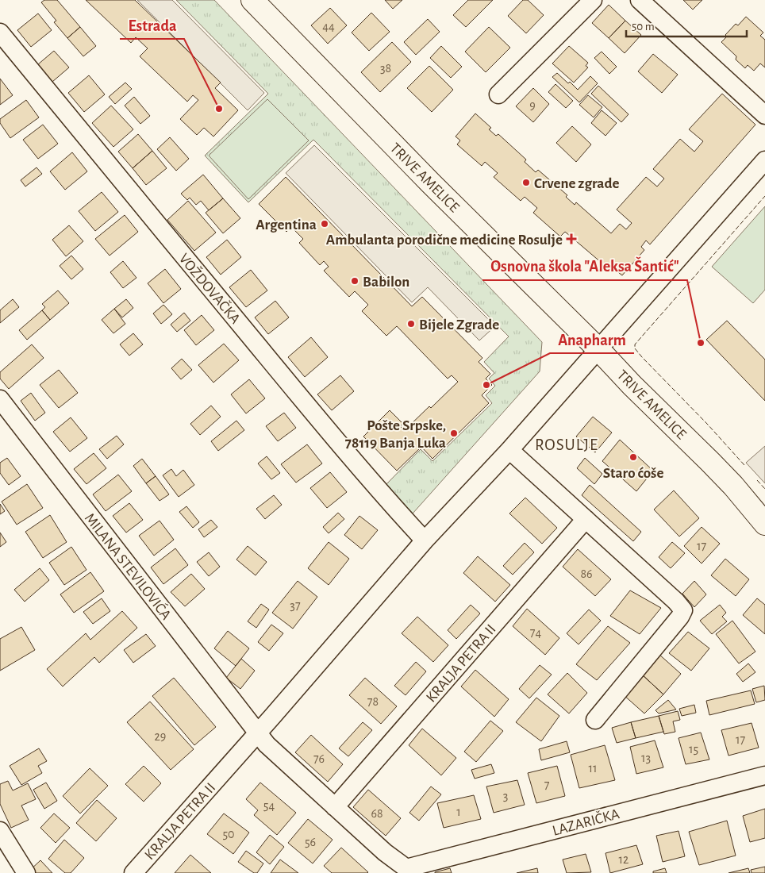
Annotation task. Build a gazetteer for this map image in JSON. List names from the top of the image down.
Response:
{
  "streets": {
    "main road": ["TRIVE AMELICE"],
    "street": [
      "VOŽDOVAČKA",
      "MILANA STEVILOVIĆA",
      "KRALJA PETRA II",
      "LAZARIČKA"
    ]
  },
  "crossings": [
    ["TRIVE AMELICE", "KRALJA PETRA II"],
    ["VOŽDOVAČKA", "KRALJA PETRA II"],
    ["MILANA STEVILOVIĆA", "KRALJA PETRA II"]
  ],
  "districts": ["ROSULJE"],
  "places": {
    "other": [
      "Estrada",
      "Crvene zgrade",
      "Argentina",
      "Babilon",
      "Bijele Zgrade",
      "Osnovna škola \"Aleksa Šantić\"",
      "Anapharm",
      "Pošte Srpske, 78119 Banja Luka",
      "Staro ćoše"
    ],
    "health": ["Ambulanta porodične medicine Rosulje"]
  },
  "house_numbers": [
    "44",
    "38",
    "9",
    "17",
    "86",
    "37",
    "74",
    "78",
    "29",
    "17",
    "15",
    "13",
    "76",
    "11",
    "7",
    "3",
    "54",
    "1",
    "68",
    "50",
    "56",
    "12"
  ],
  "scale_bar": "50 m"
}
